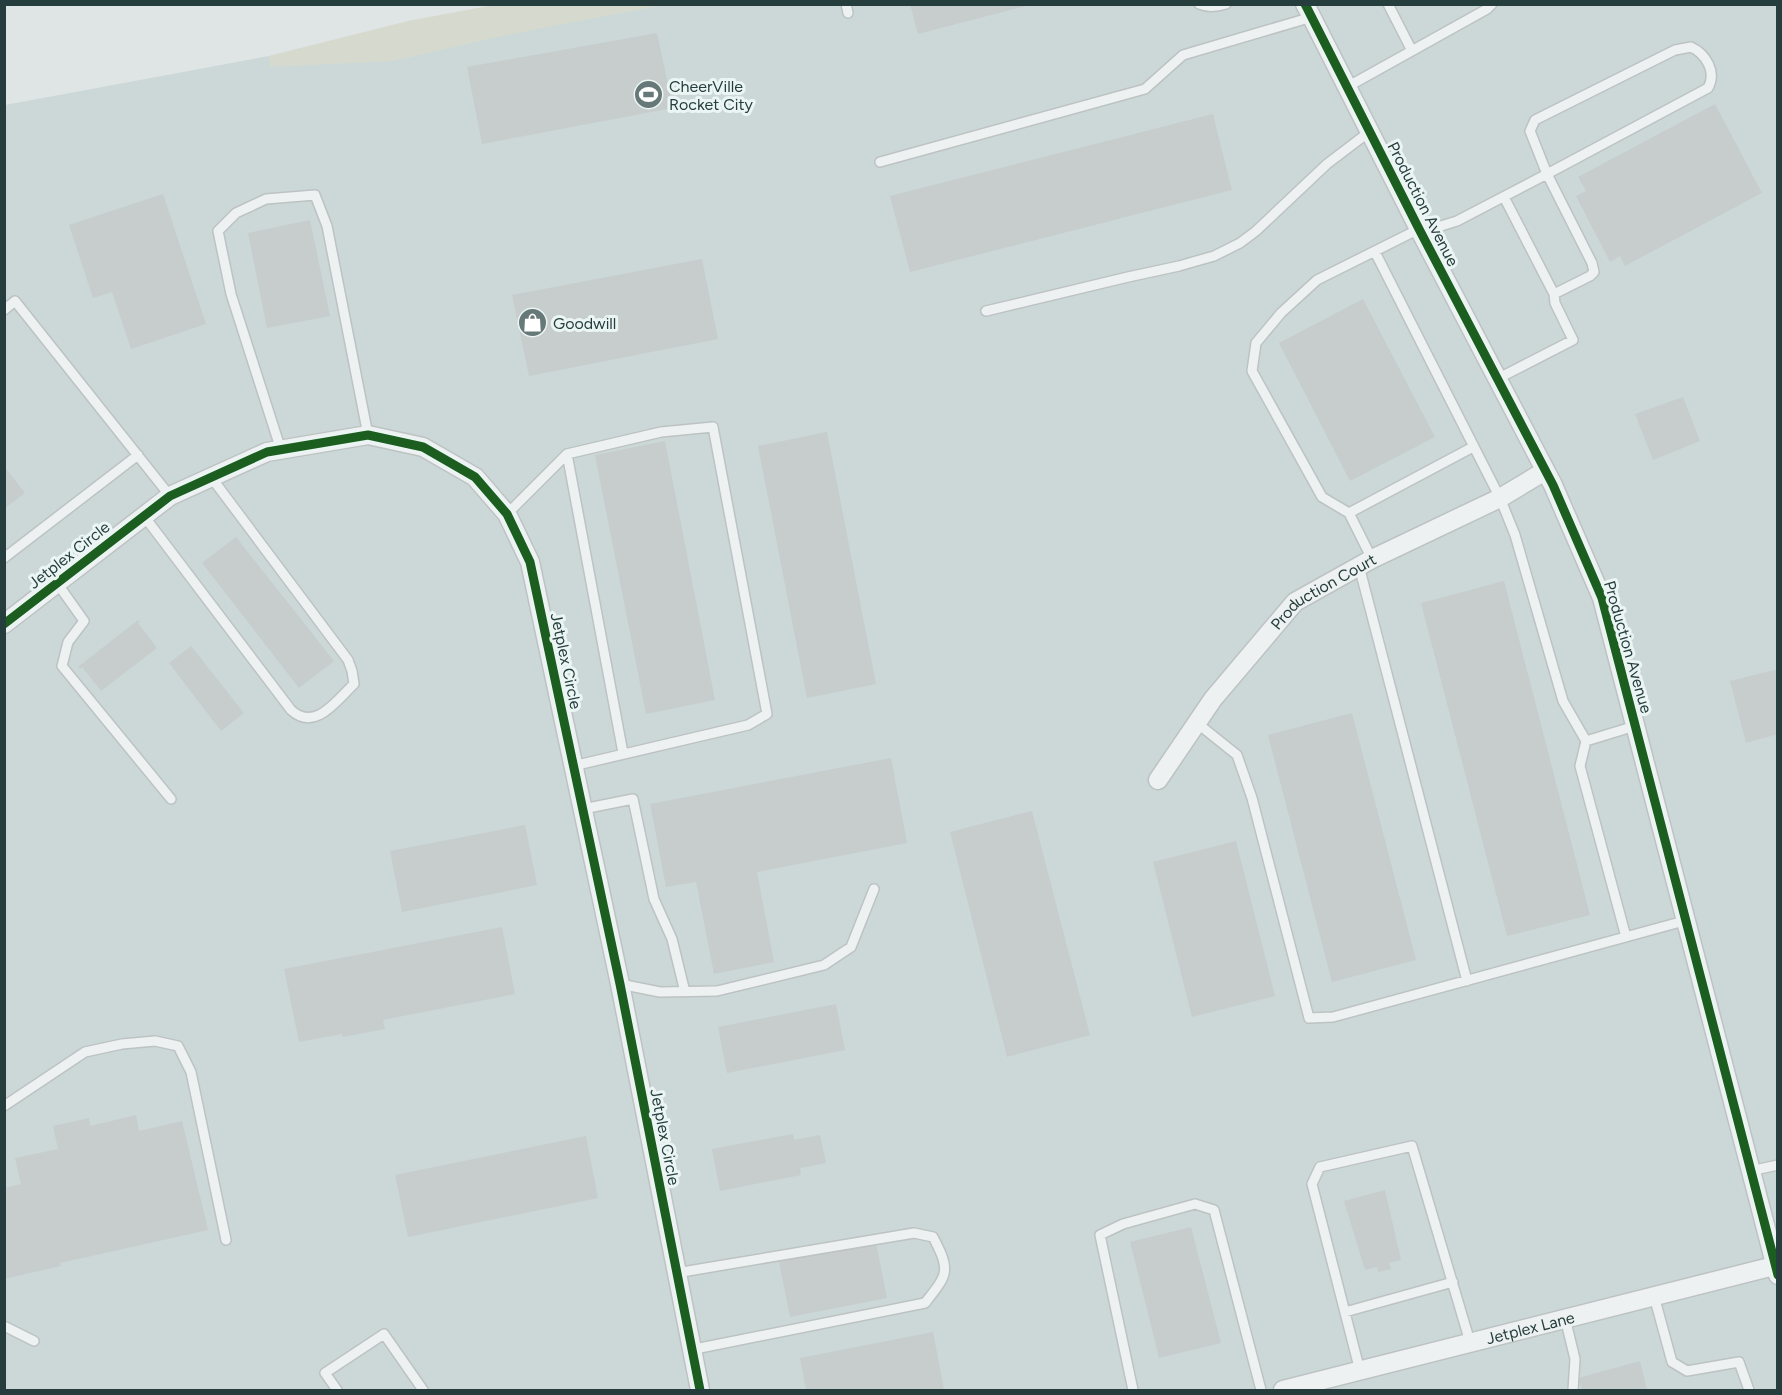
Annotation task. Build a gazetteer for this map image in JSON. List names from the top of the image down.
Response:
{
  "streets": {
    "street": [
      "Production Avenue",
      "Jetplex Circle",
      "Production Court",
      "Jetplex Lane"
    ]
  },
  "crossings": [
    ["Production Avenue", "Production Court"],
    ["Production Avenue", "Jetplex Lane"]
  ],
  "places": {
    "sports": ["CheerVille Rocket City"],
    "shop": ["Goodwill"]
  }
}
